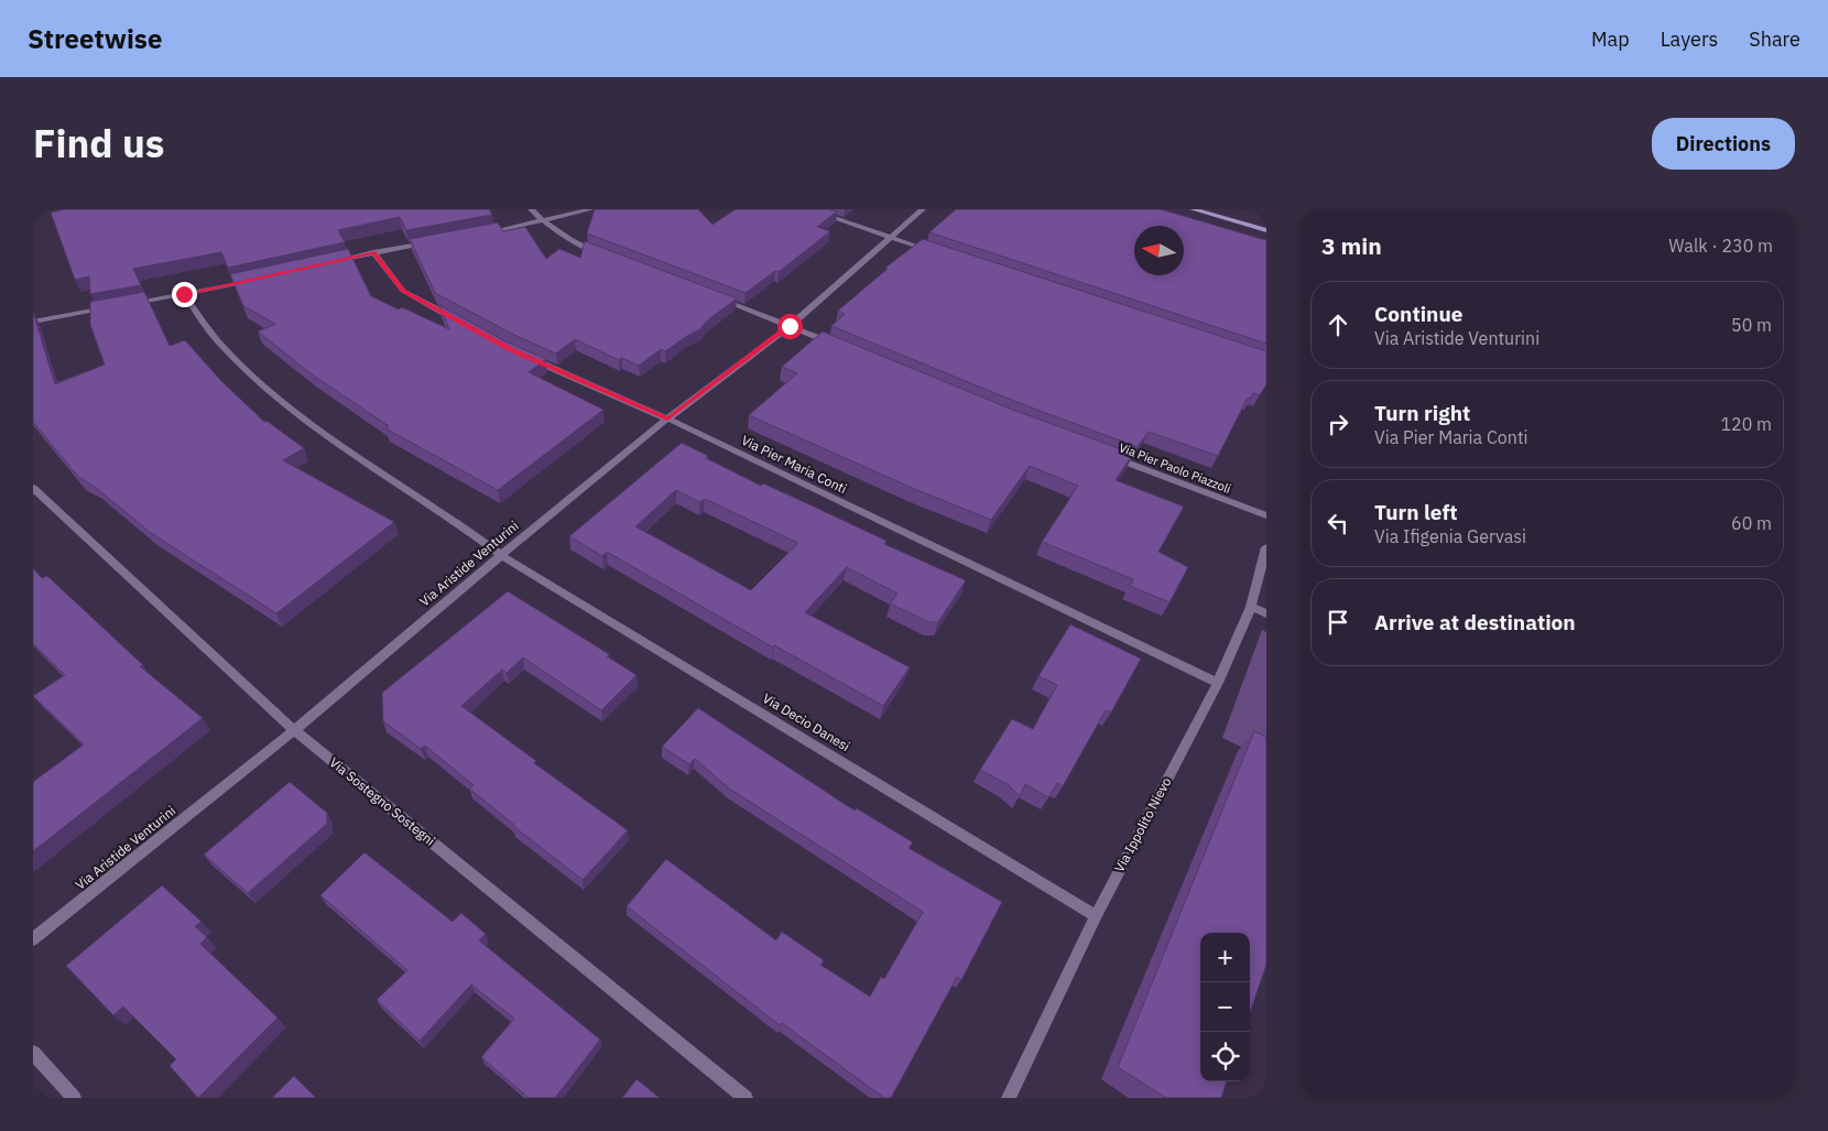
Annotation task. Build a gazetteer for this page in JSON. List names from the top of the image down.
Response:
{
  "streets": {
    "street": [
      "Via Pier Maria Conti",
      "Via Pier Paolo Piazzoli",
      "Via Aristide Venturini",
      "Via Decio Danesi",
      "Via Sostegno Sostegni",
      "Via Ippolito Nievo"
    ]
  },
  "crossings": [
    ["Via Pier Maria Conti", "Via Aristide Venturini"],
    ["Via Pier Maria Conti", "Via Ippolito Nievo"],
    ["Via Aristide Venturini", "Via Decio Danesi"],
    ["Via Aristide Venturini", "Via Sostegno Sostegni"],
    ["Via Decio Danesi", "Via Ippolito Nievo"]
  ],
  "north": "left",
  "page": {
    "header": "Streetwise",
    "nav": ["Map", "Layers", "Share"],
    "title": "Find us",
    "buttons": "Directions",
    "heading": ["3 min", "Walk · 230 m"],
    "list": [
      ["Continue", "Via Aristide Venturini", "50 m"],
      ["Turn right", "Via Pier Maria Conti", "120 m"],
      ["Turn left", "Via Ifigenia Gervasi", "60 m"],
      "Arrive at destination"
    ],
    "map_buttons": ["+", "−"]
  }
}
